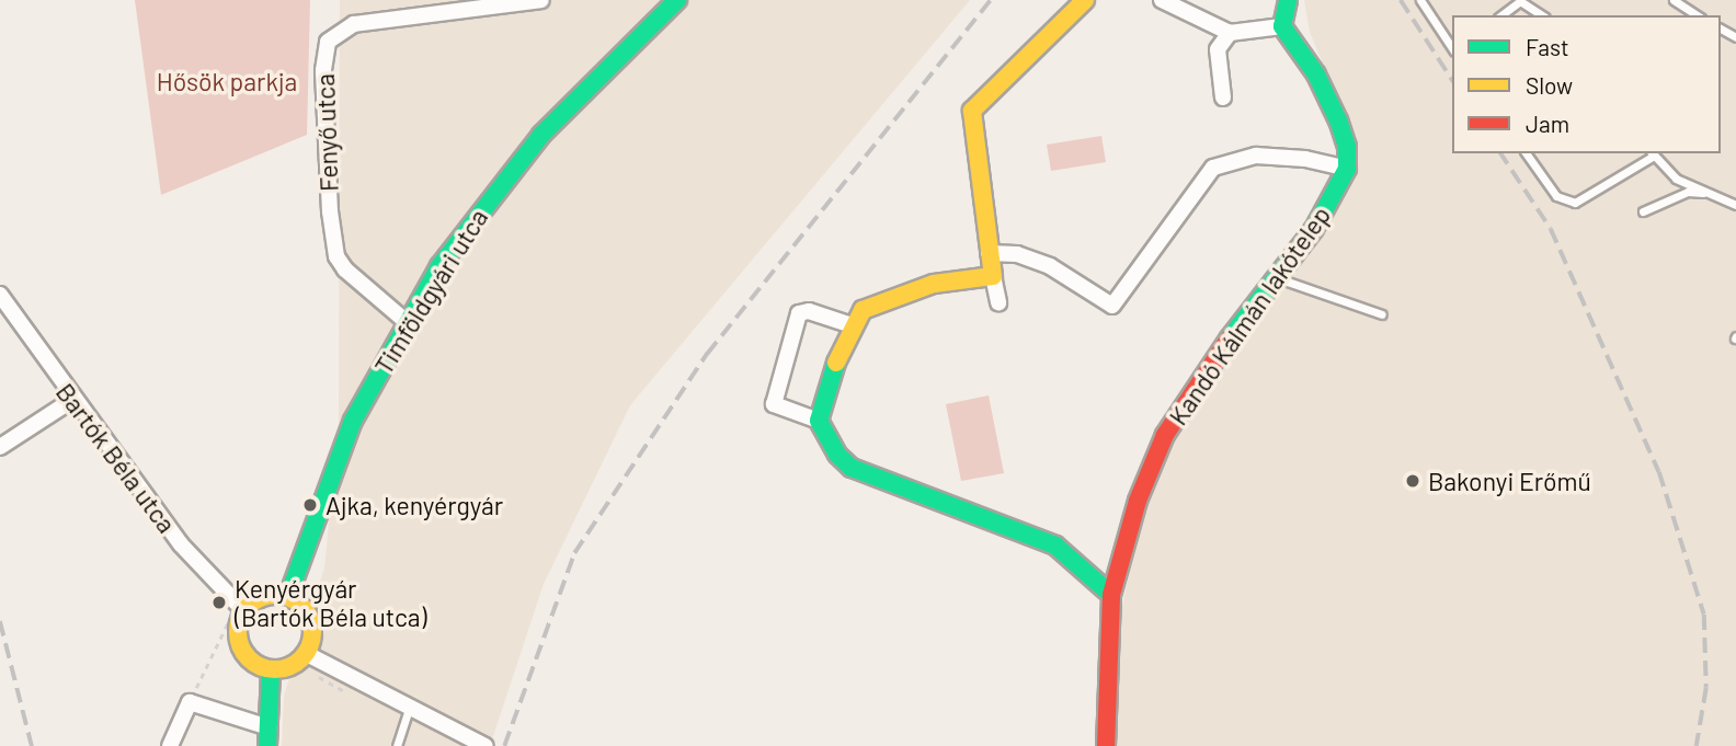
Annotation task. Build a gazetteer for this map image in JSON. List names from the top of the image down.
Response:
{
  "streets": {
    "street": [
      "Fenyő utca",
      "Timföldgyári utca",
      "Kandó Kálmán lakótelep",
      "Bartók Béla utca"
    ]
  },
  "crossings": [
    ["Fenyő utca", "Timföldgyári utca"],
    ["Timföldgyári utca", "Bartók Béla utca"]
  ],
  "parks": ["Hősök parkja"],
  "places": ["Bakonyi Erőmű", "Ajka, kenyérgyár", "Kenyérgyár (Bartók Béla utca)"],
  "legend": ["Fast", "Slow", "Jam"]
}
